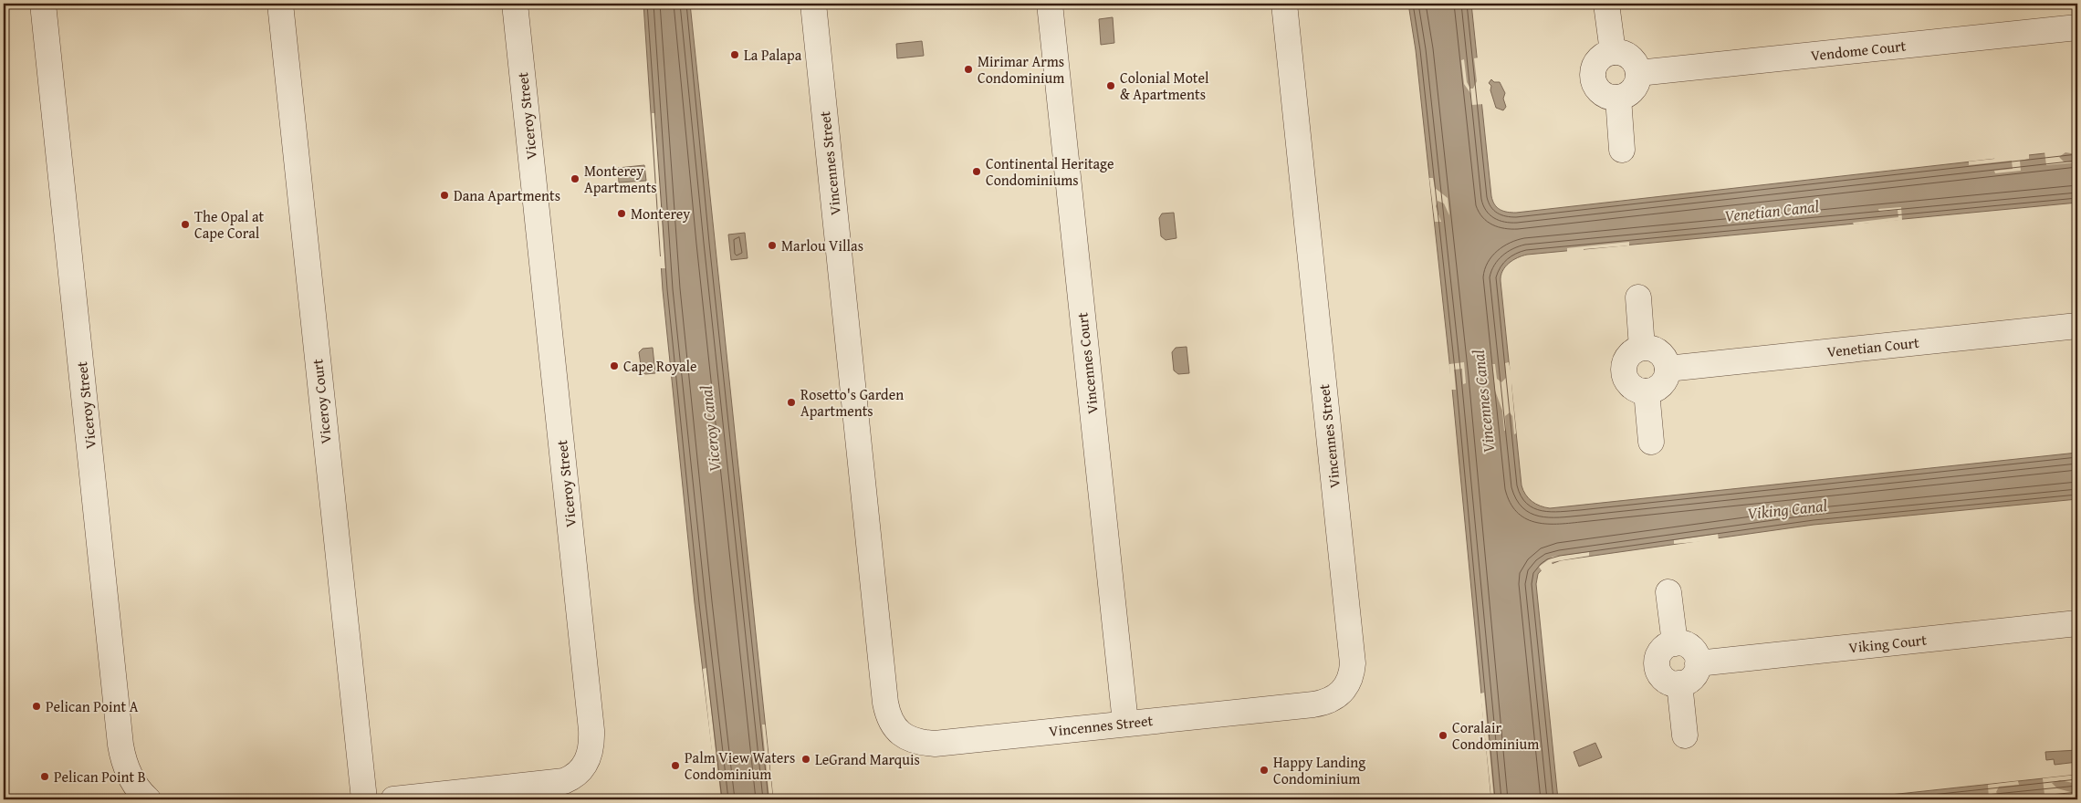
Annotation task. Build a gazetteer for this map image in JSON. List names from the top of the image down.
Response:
{
  "streets": {
    "street": [
      "Vendome Court",
      "Viceroy Street",
      "Vincennes Street",
      "Venetian Court",
      "Vincennes Court",
      "Viceroy Court",
      "Viking Court"
    ]
  },
  "crossings": [
    ["Vincennes Street", "Vincennes Court"]
  ],
  "water": [
    "Venetian Canal",
    "Vincennes Canal",
    "Viceroy Canal",
    "Viking Canal"
  ],
  "places": [
    "La Palapa",
    "Mirimar Arms Condominium",
    "Colonial Motel & Apartments",
    "Continental Heritage Condominiums",
    "Monterey Apartments",
    "Dana Apartments",
    "Monterey",
    "The Opal at Cape Coral",
    "Marlou Villas",
    "Cape Royale",
    "Rosetto's Garden Apartments",
    "Pelican Point A",
    "Coralair Condominium",
    "LeGrand Marquis",
    "Palm View Waters Condominium",
    "Happy Landing Condominium",
    "Pelican Point B"
  ]
}
